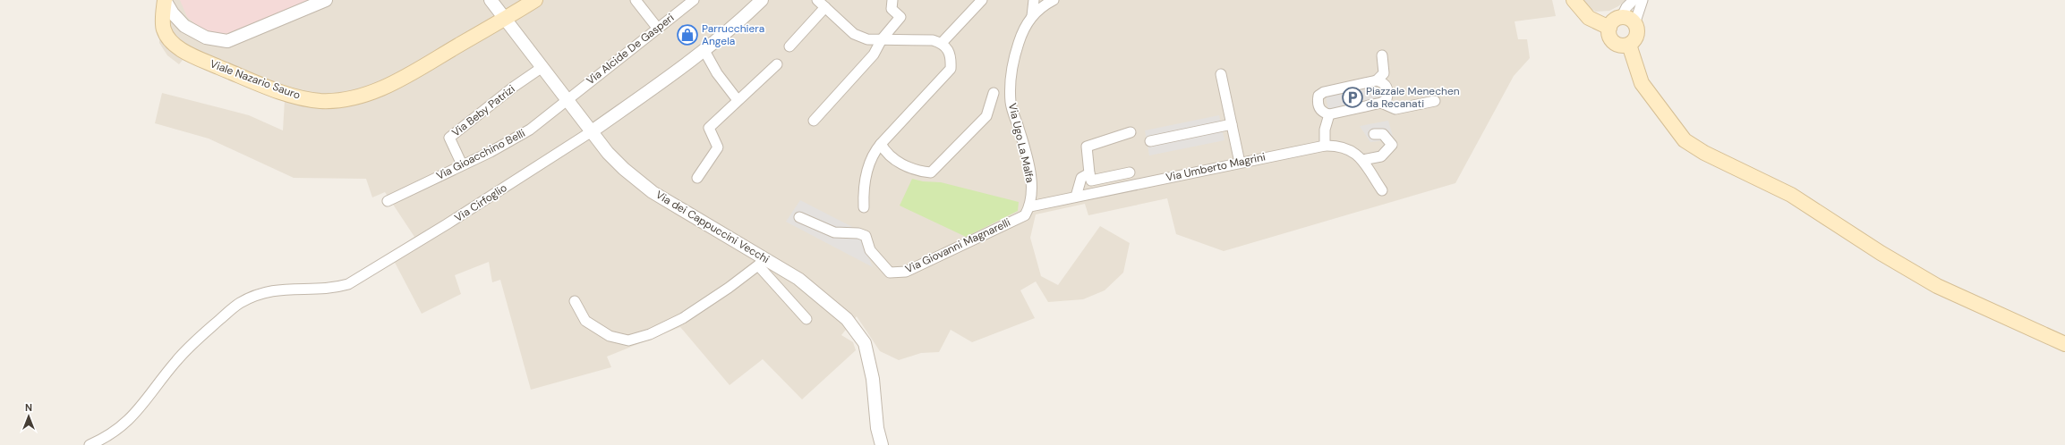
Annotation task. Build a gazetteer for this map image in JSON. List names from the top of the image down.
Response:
{
  "streets": {
    "main road": ["Viale Nazario Sauro"],
    "street": [
      "Via Alcide De Gasperi",
      "Via Beby Patrizi",
      "Via Ugo La Malfa",
      "Via Gioacchino Belli",
      "Via Umberto Magrini",
      "Via Cirfoglio",
      "Via dei Cappuccini Vecchi",
      "Via Giovanni Magnarelli"
    ]
  },
  "crossings": [
    ["Via Alcide De Gasperi", "Via Gioacchino Belli"],
    ["Via Alcide De Gasperi", "Via dei Cappuccini Vecchi"],
    ["Viale Nazario Sauro", "Via dei Cappuccini Vecchi"],
    ["Via Beby Patrizi", "Via Gioacchino Belli"],
    ["Via Beby Patrizi", "Via dei Cappuccini Vecchi"],
    ["Via Ugo La Malfa", "Via Umberto Magrini"],
    ["Via Ugo La Malfa", "Via Giovanni Magnarelli"],
    ["Via Gioacchino Belli", "Via dei Cappuccini Vecchi"],
    ["Via Umberto Magrini", "Via Giovanni Magnarelli"],
    ["Via Cirfoglio", "Via dei Cappuccini Vecchi"]
  ],
  "places": {
    "shop": ["Parrucchiera Angela"],
    "parking": ["Piazzale Menechen da Recanati"]
  },
  "north": "top"
}
